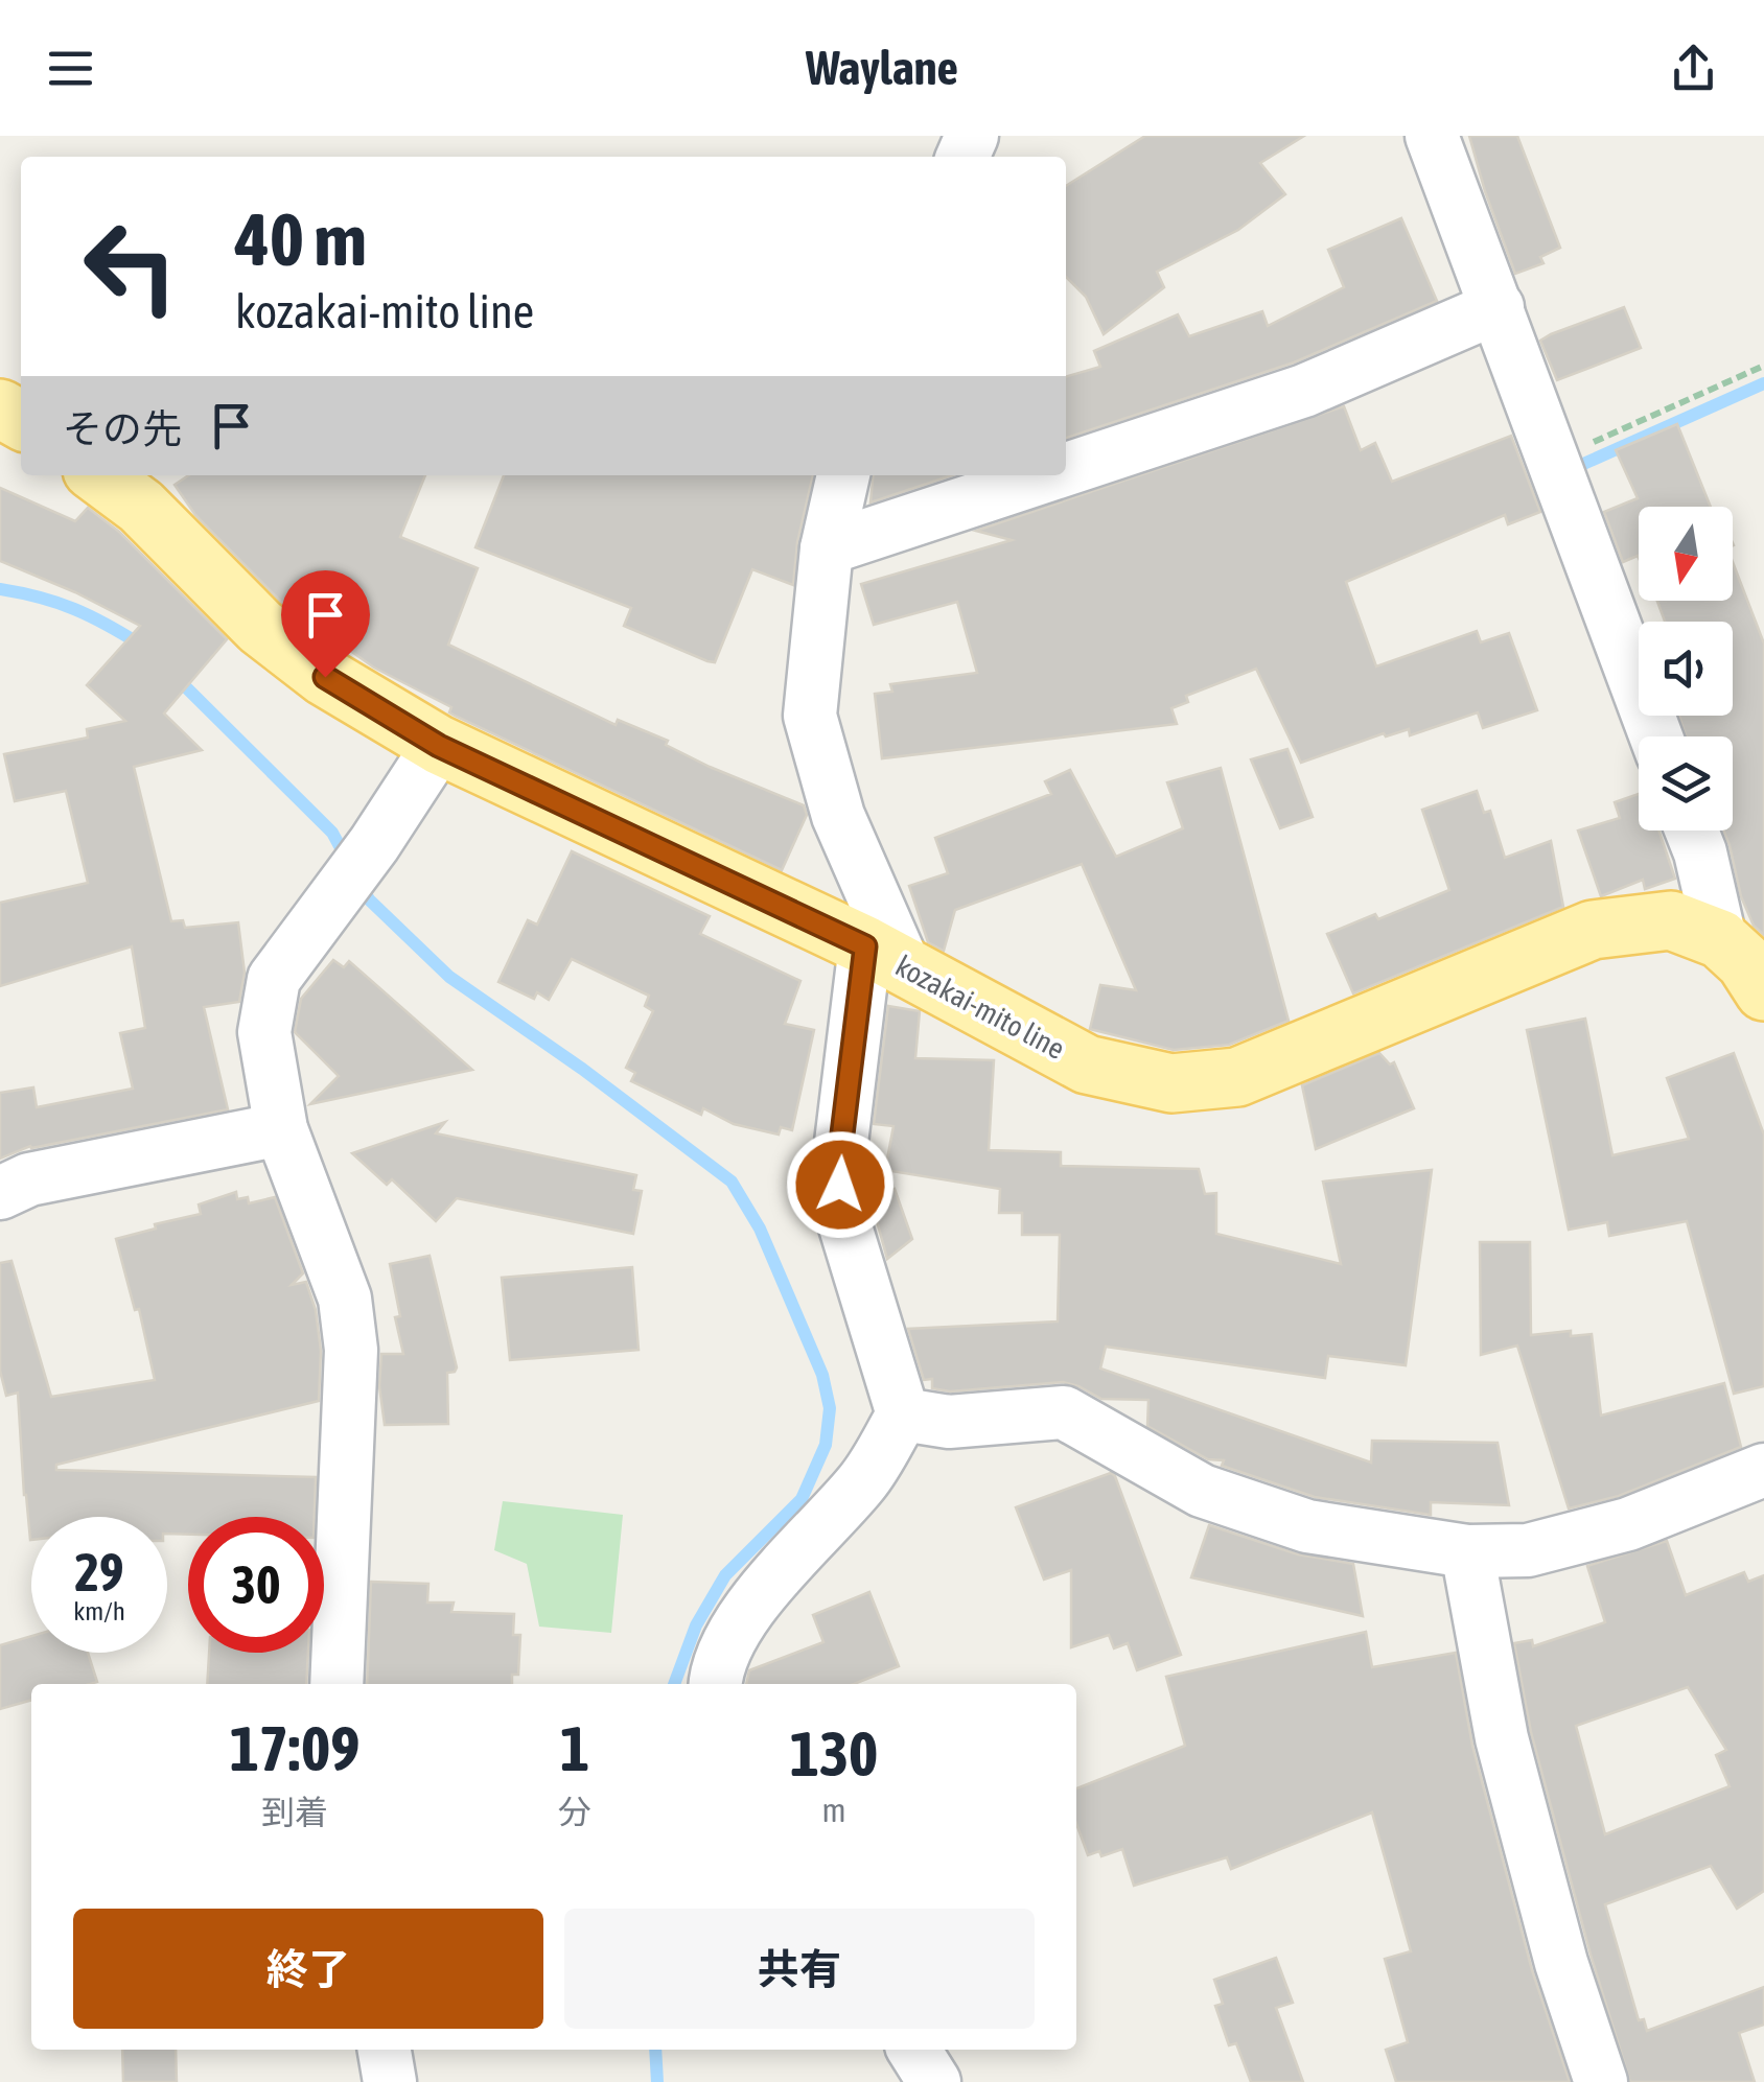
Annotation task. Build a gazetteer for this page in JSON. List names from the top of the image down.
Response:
{
  "streets": {
    "main road": ["kozakai-mito line"]
  },
  "north": "bottom",
  "page": {
    "header": "Waylane",
    "turn": ["40 m", "kozakai-mito line"],
    "then": "その先",
    "speed": "29 km/h",
    "limit": "30",
    "eta": [
      "17:09",
      "到着",
      "1",
      "分",
      "130",
      "m"
    ],
    "buttons": ["終了", "共有"]
  }
}
